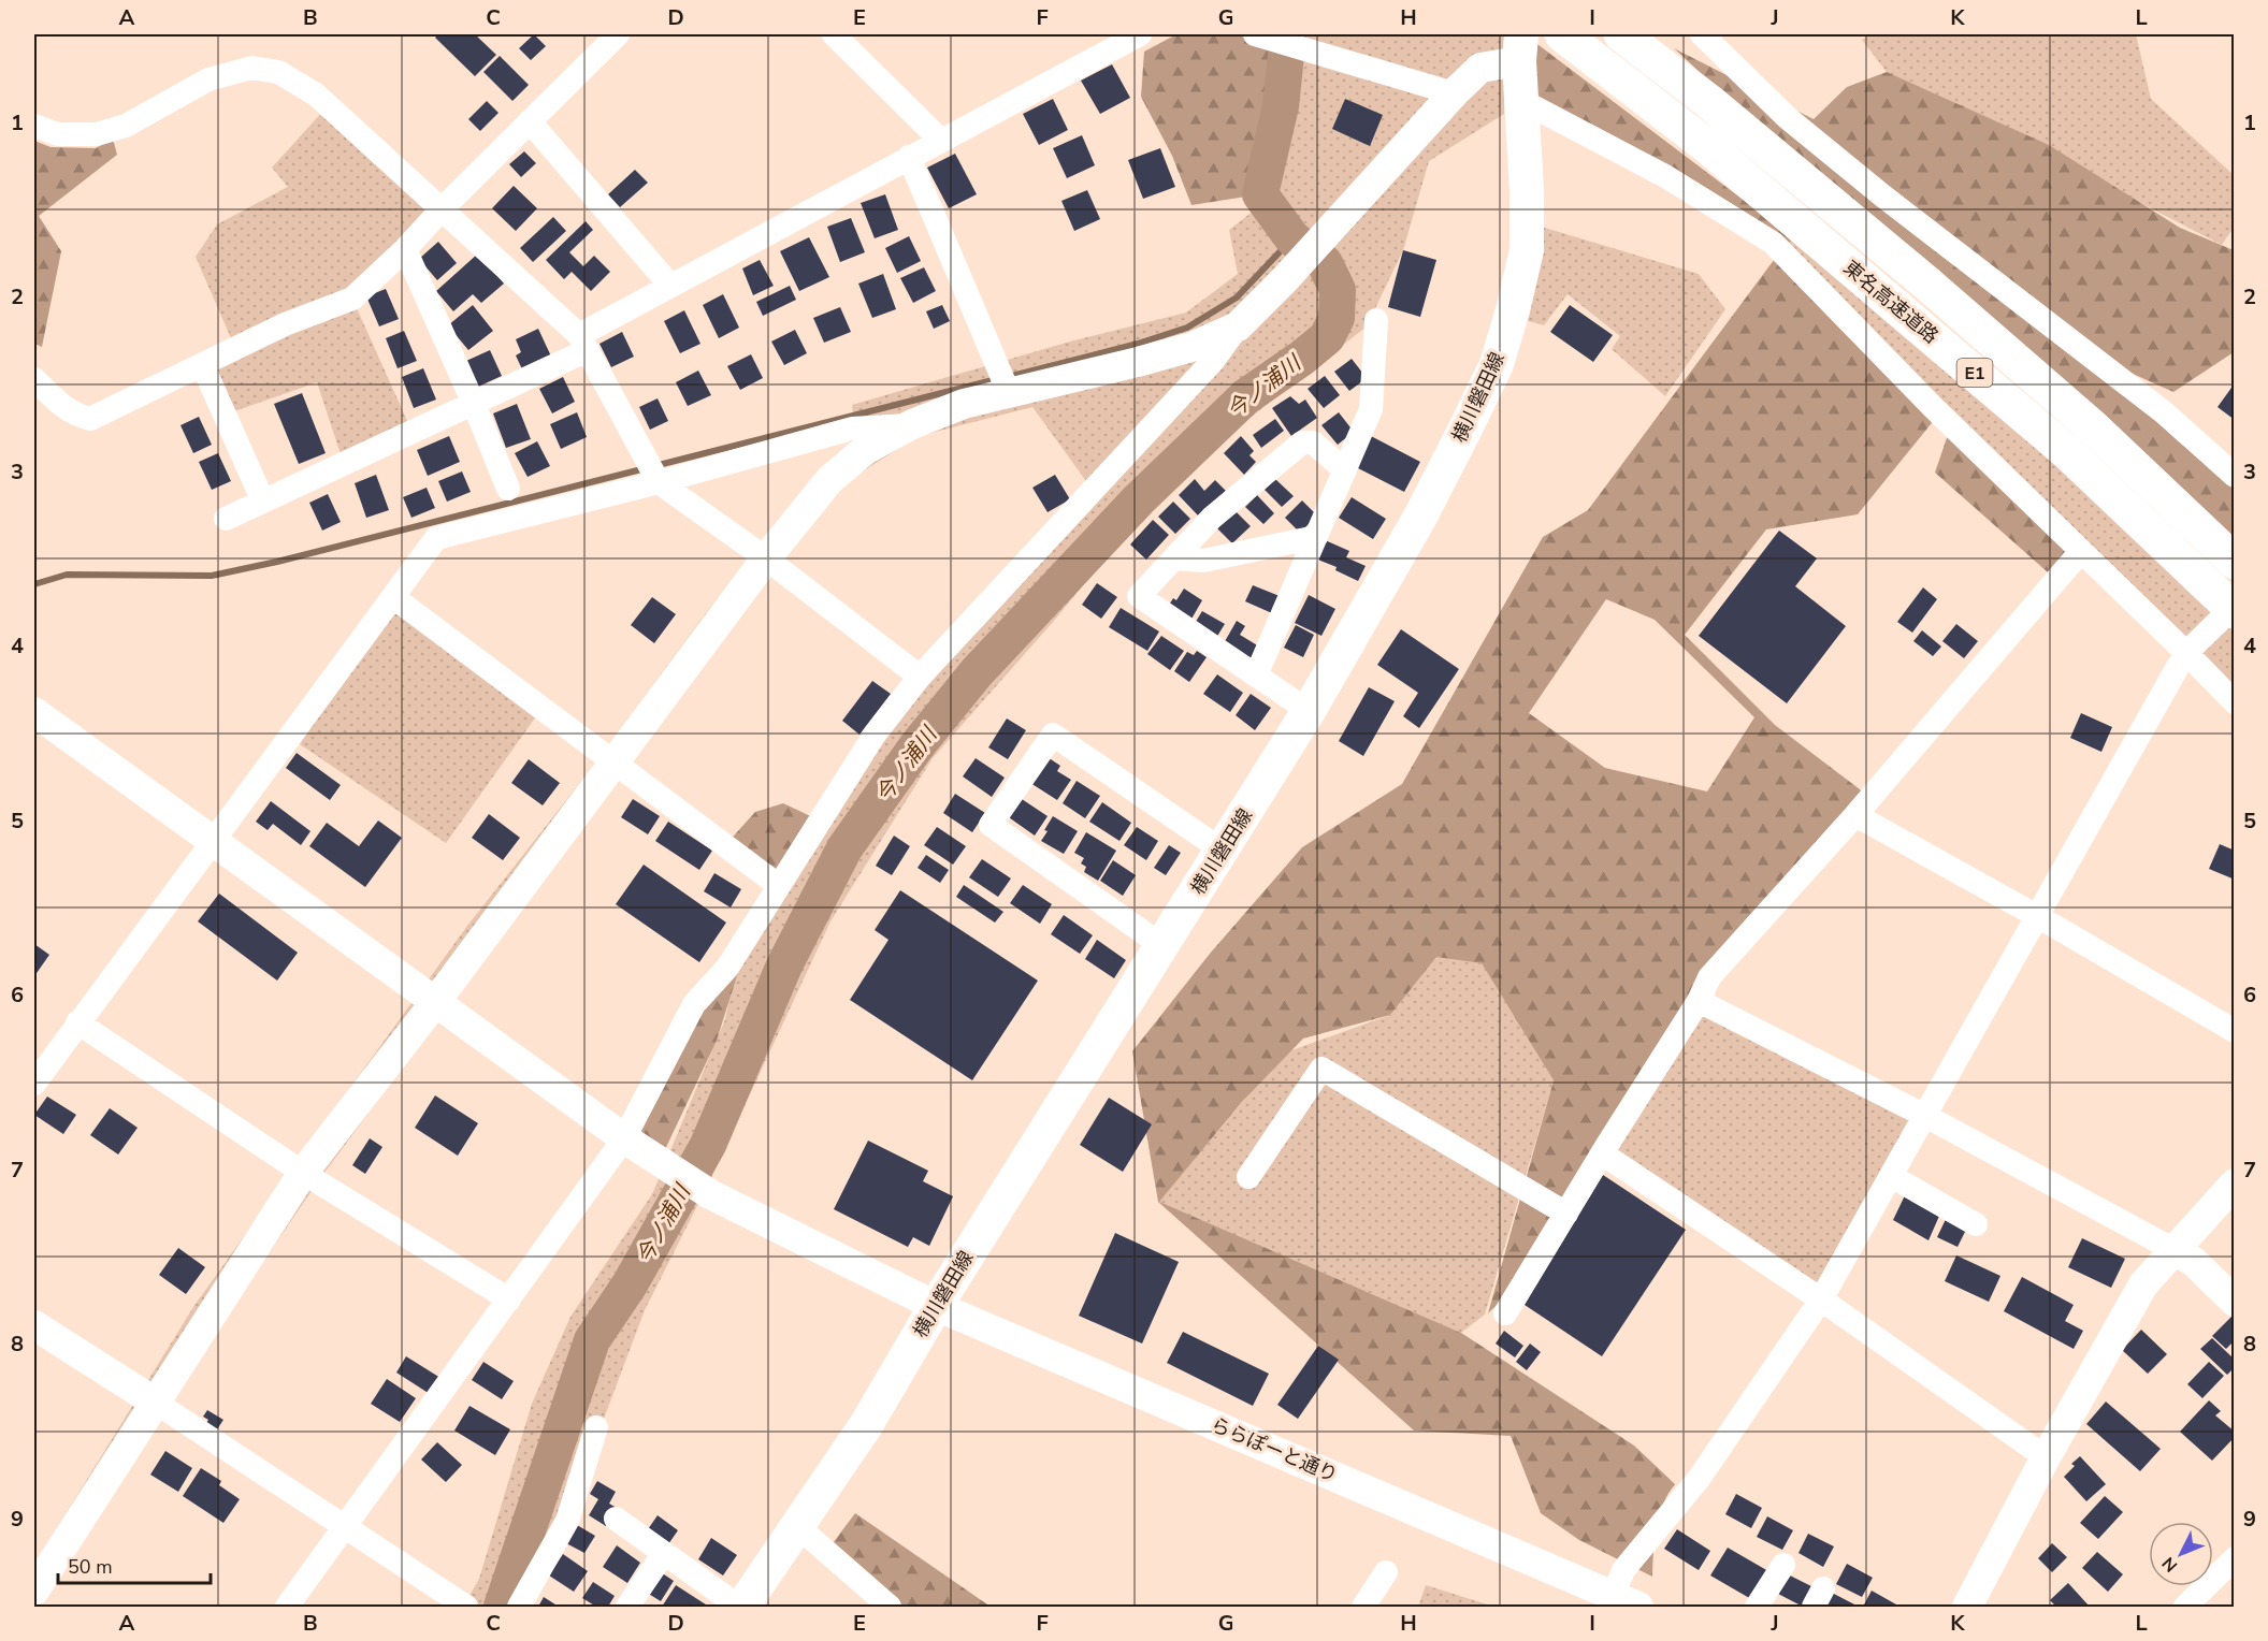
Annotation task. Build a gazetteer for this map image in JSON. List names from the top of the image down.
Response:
{
  "streets": {
    "highway": ["東名高速道路", "E1"],
    "main road": ["横川磐田線"],
    "street": ["ららぽーと通り"]
  },
  "crossings": [
    ["横川磐田線", "ららぽーと通り"]
  ],
  "water": ["今ノ浦川"],
  "scale_bar": "50 m",
  "north": "bottom left",
  "grid": {
    "columns": [
      "A",
      "B",
      "C",
      "D",
      "E",
      "F",
      "G",
      "H",
      "I",
      "J",
      "K",
      "L"
    ],
    "rows": [
      "1",
      "2",
      "3",
      "4",
      "5",
      "6",
      "7",
      "8",
      "9"
    ]
  }
}
